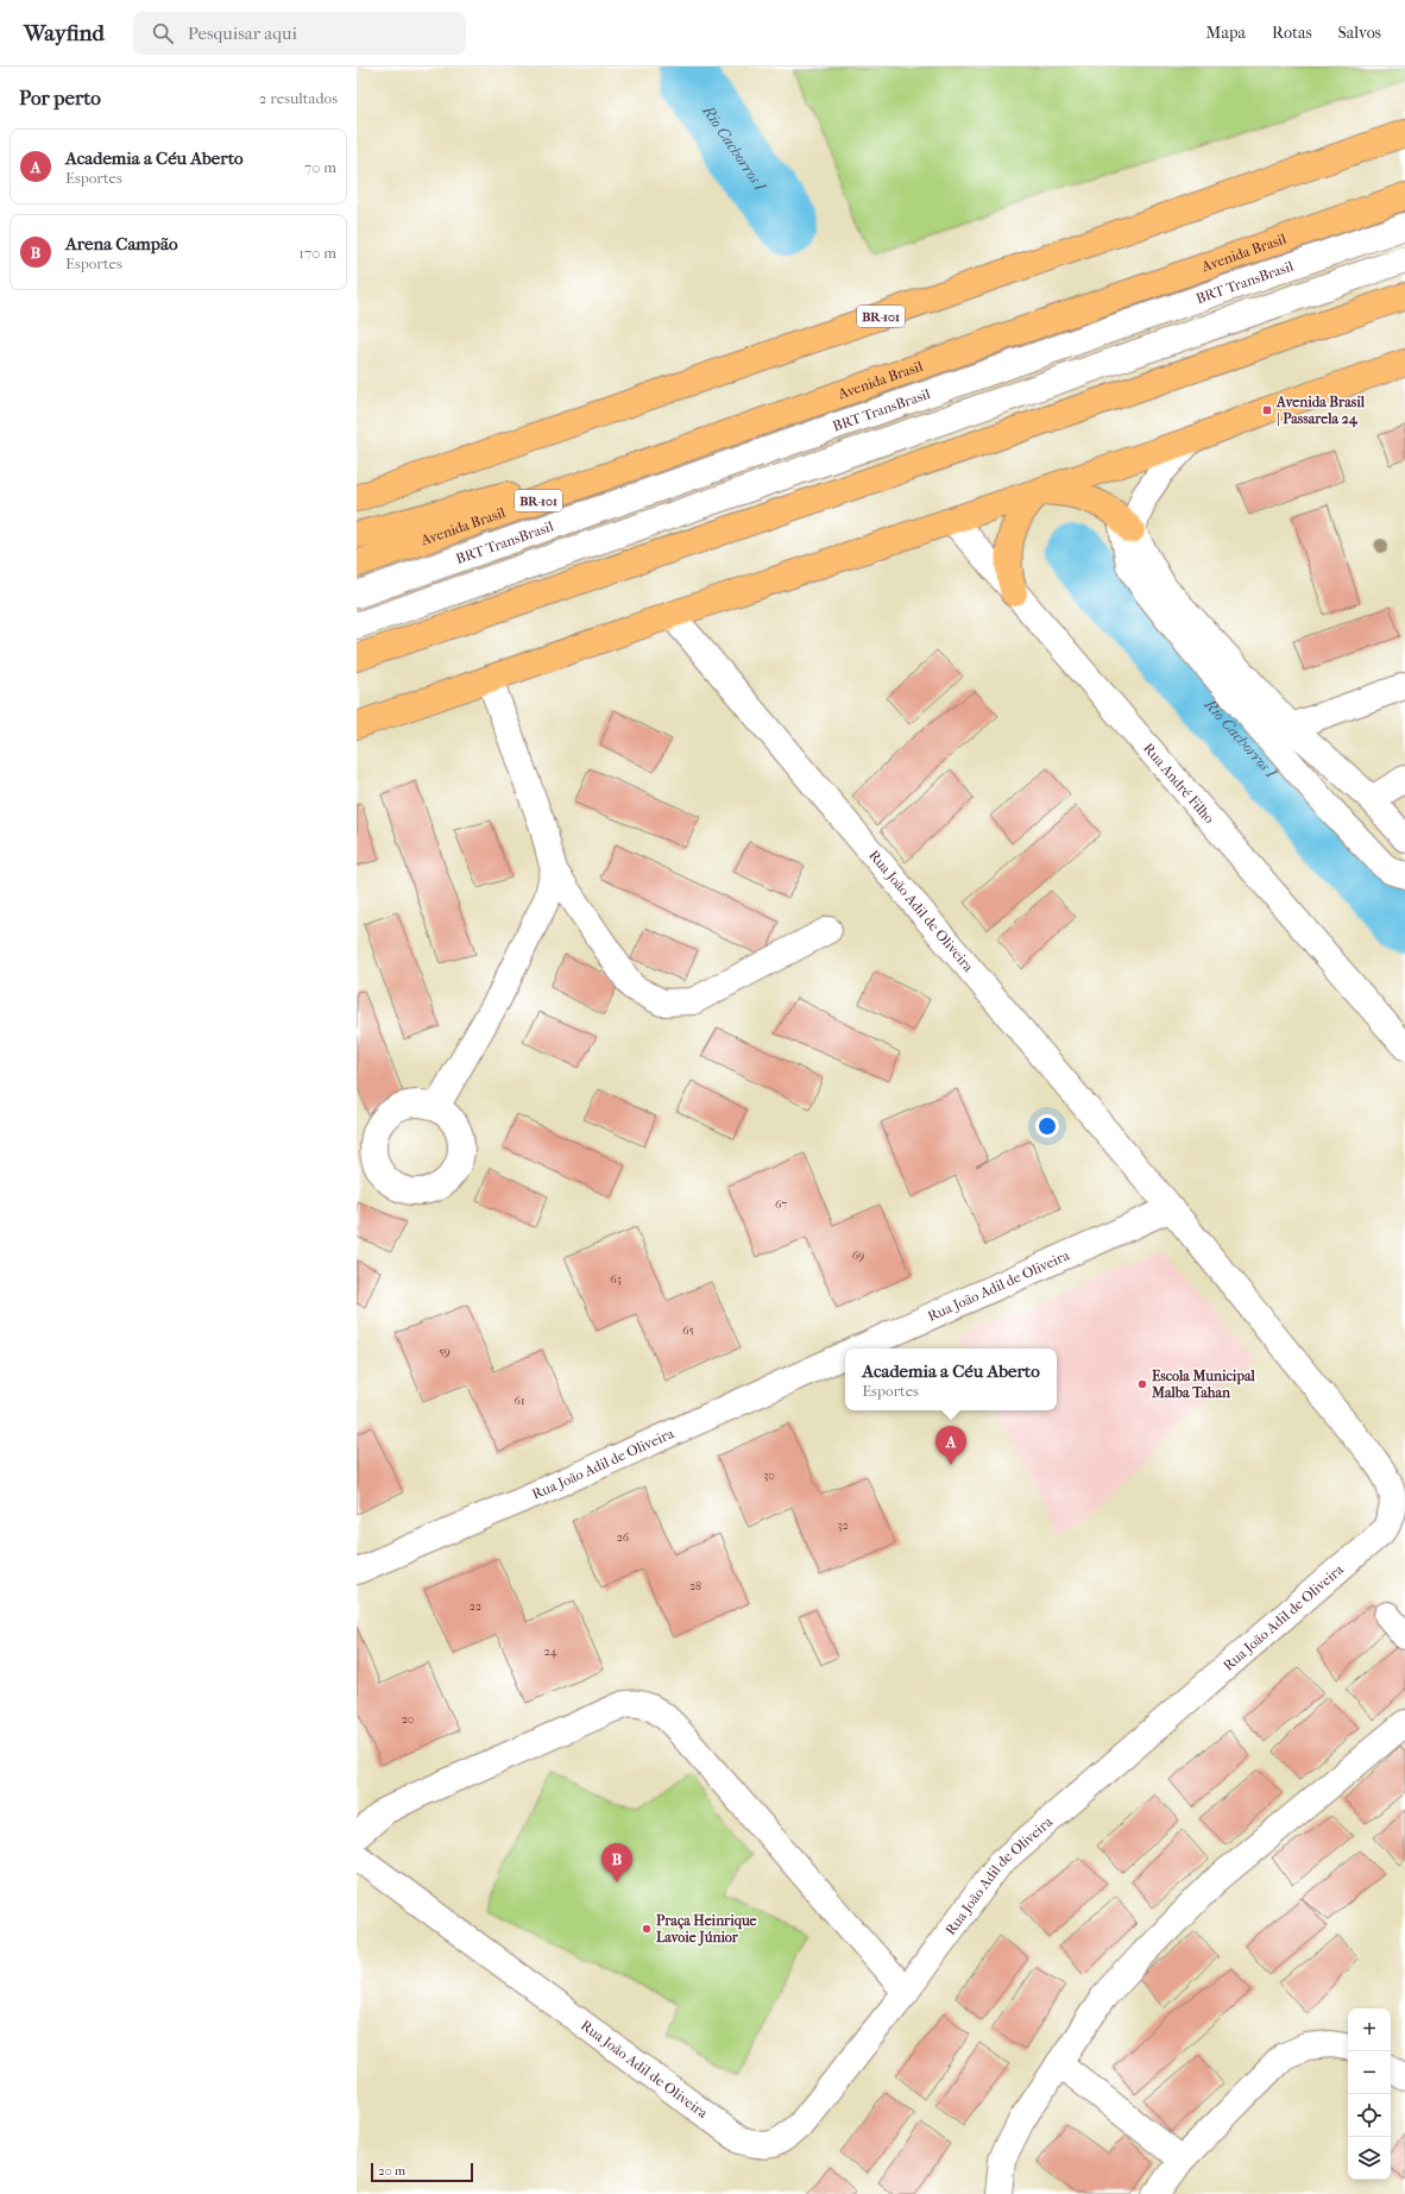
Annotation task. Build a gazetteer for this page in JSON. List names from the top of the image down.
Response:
{
  "streets": {
    "highway": ["Avenida Brasil", "BR-101"],
    "street": ["BRT TransBrasil", "Rua André Filho", "Rua João Adil de Oliveira"]
  },
  "water": ["Rio Cachorros I"],
  "places": {
    "transit": ["Avenida Brasil | Passarela 24"],
    "other": ["Escola Municipal Malba Tahan", "Praça Heinrique Lavoie Júnior"]
  },
  "house_numbers": [
    "67",
    "69",
    "63",
    "65",
    "59",
    "61",
    "30",
    "32",
    "26",
    "28",
    "22",
    "24",
    "20"
  ],
  "scale_bar": "20 m",
  "page": {
    "header": "Wayfind",
    "search": "Pesquisar aqui",
    "nav": ["Mapa", "Rotas", "Salvos"],
    "heading": ["Por perto", "2 resultados"],
    "list": [
      {
        "mark": "A",
        "name": "Academia a Céu Aberto",
        "note": "Esportes",
        "value": "70 m"
      },
      {
        "mark": "B",
        "name": "Arena Campão",
        "note": "Esportes",
        "value": "170 m"
      }
    ],
    "popup": ["Academia a Céu Aberto", "Esportes"],
    "pins": ["A", "B"],
    "map_buttons": ["+", "−"],
    "scale": "20 m"
  }
}
